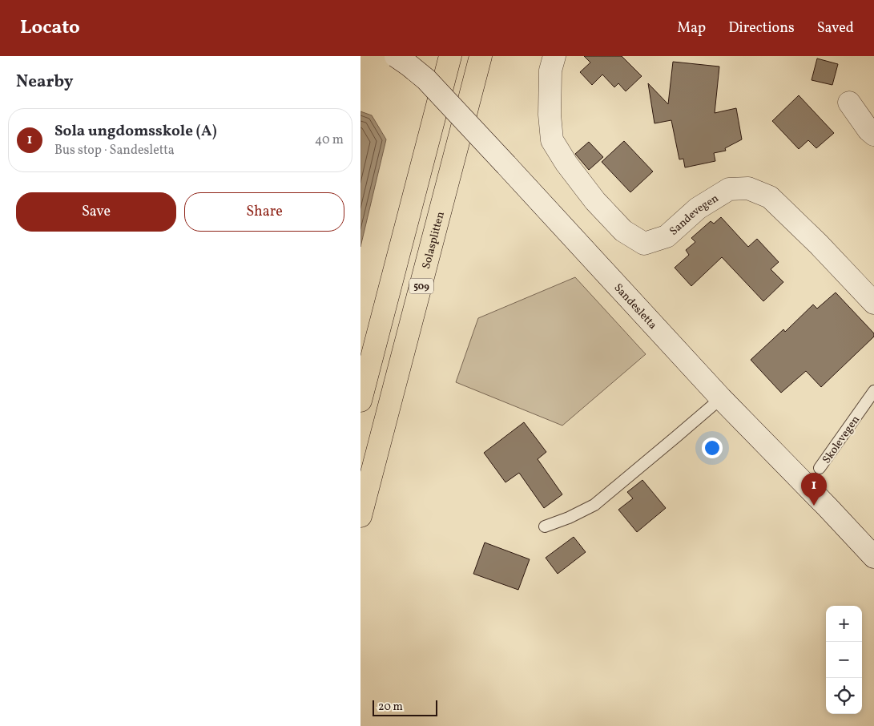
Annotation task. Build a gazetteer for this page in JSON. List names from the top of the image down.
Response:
{
  "streets": {
    "highway": ["Solasplitten", "509"],
    "street": ["Sandevegen", "Sandesletta"],
    "lane": ["Skolevegen"]
  },
  "scale_bar": "20 m",
  "page": {
    "header": "Locato",
    "nav": ["Map", "Directions", "Saved"],
    "heading": "Nearby",
    "list": [
      {
        "mark": "1",
        "name": "Sola ungdomsskole (A)",
        "note": "Bus stop · Sandesletta",
        "value": "40 m"
      }
    ],
    "buttons": ["Save", "Share"],
    "pins": "1",
    "map_buttons": ["+", "−"],
    "scale": "20 m"
  }
}
